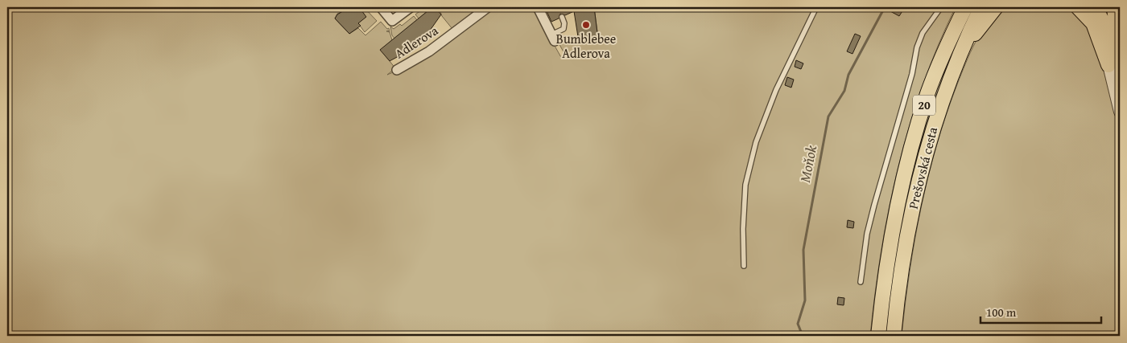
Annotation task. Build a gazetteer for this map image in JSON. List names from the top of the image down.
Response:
{
  "streets": {
    "highway": ["20", "Prešovská cesta"],
    "street": ["Adlerova"]
  },
  "water": ["Moňok"],
  "places": ["Bumblebee Adlerova"],
  "scale_bar": "100 m"
}
